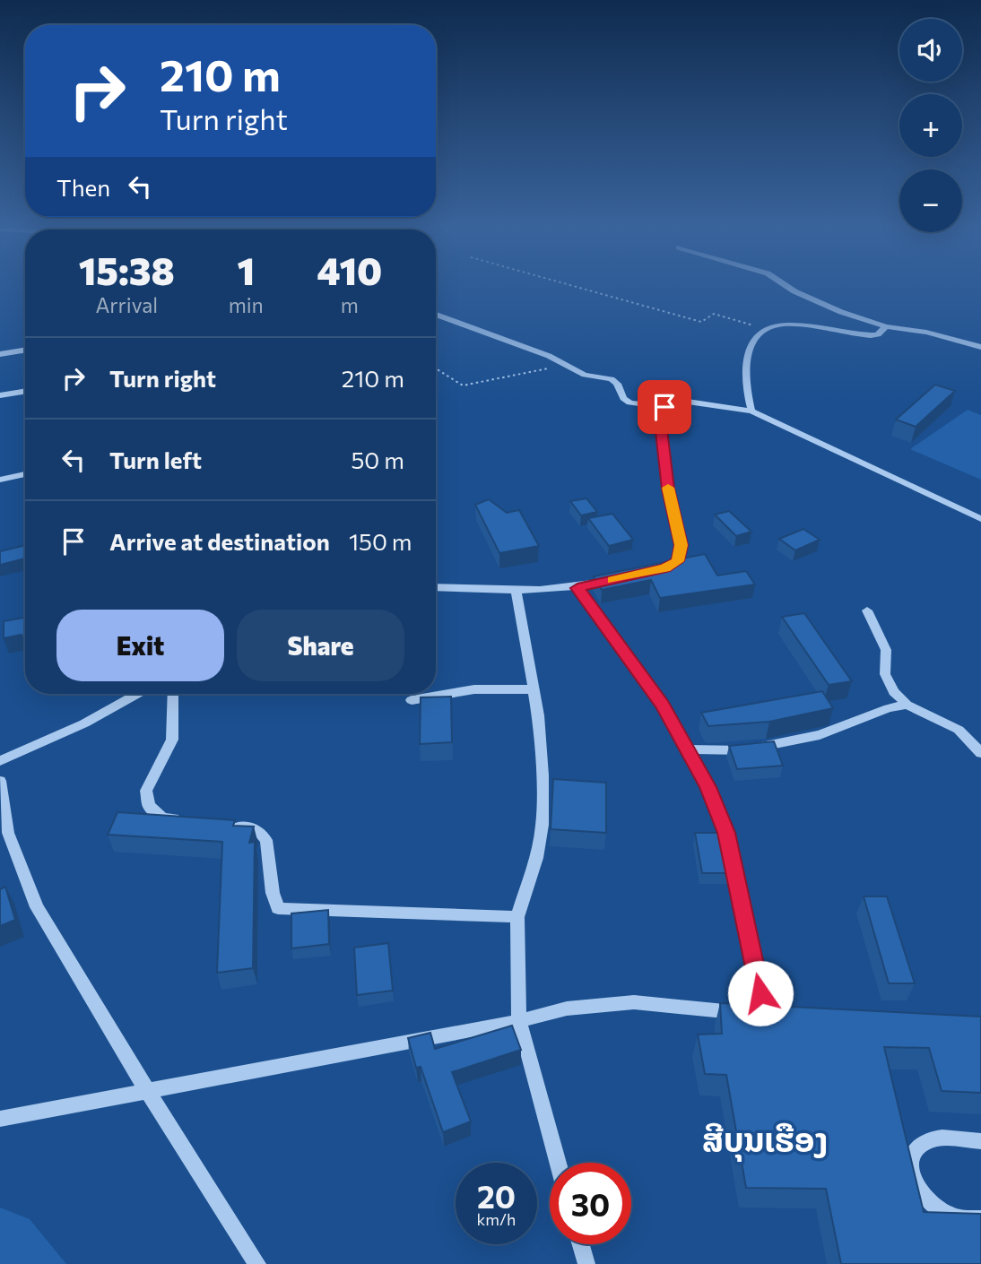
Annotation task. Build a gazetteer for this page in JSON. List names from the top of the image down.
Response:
{
  "districts": ["ສີບຸນເຮືອງ"],
  "page": {
    "map_buttons": ["+", "−"],
    "turn": ["210 m", "Turn right"],
    "then": "Then",
    "eta": [
      "15:38",
      "Arrival",
      "1",
      "min",
      "410",
      "m"
    ],
    "list": [
      {
        "name": "Turn right",
        "value": "210 m"
      },
      {
        "name": "Turn left",
        "value": "50 m"
      },
      {
        "name": "Arrive at destination",
        "value": "150 m"
      }
    ],
    "buttons": ["Exit", "Share"],
    "speed": "20 km/h",
    "limit": "30"
  }
}
